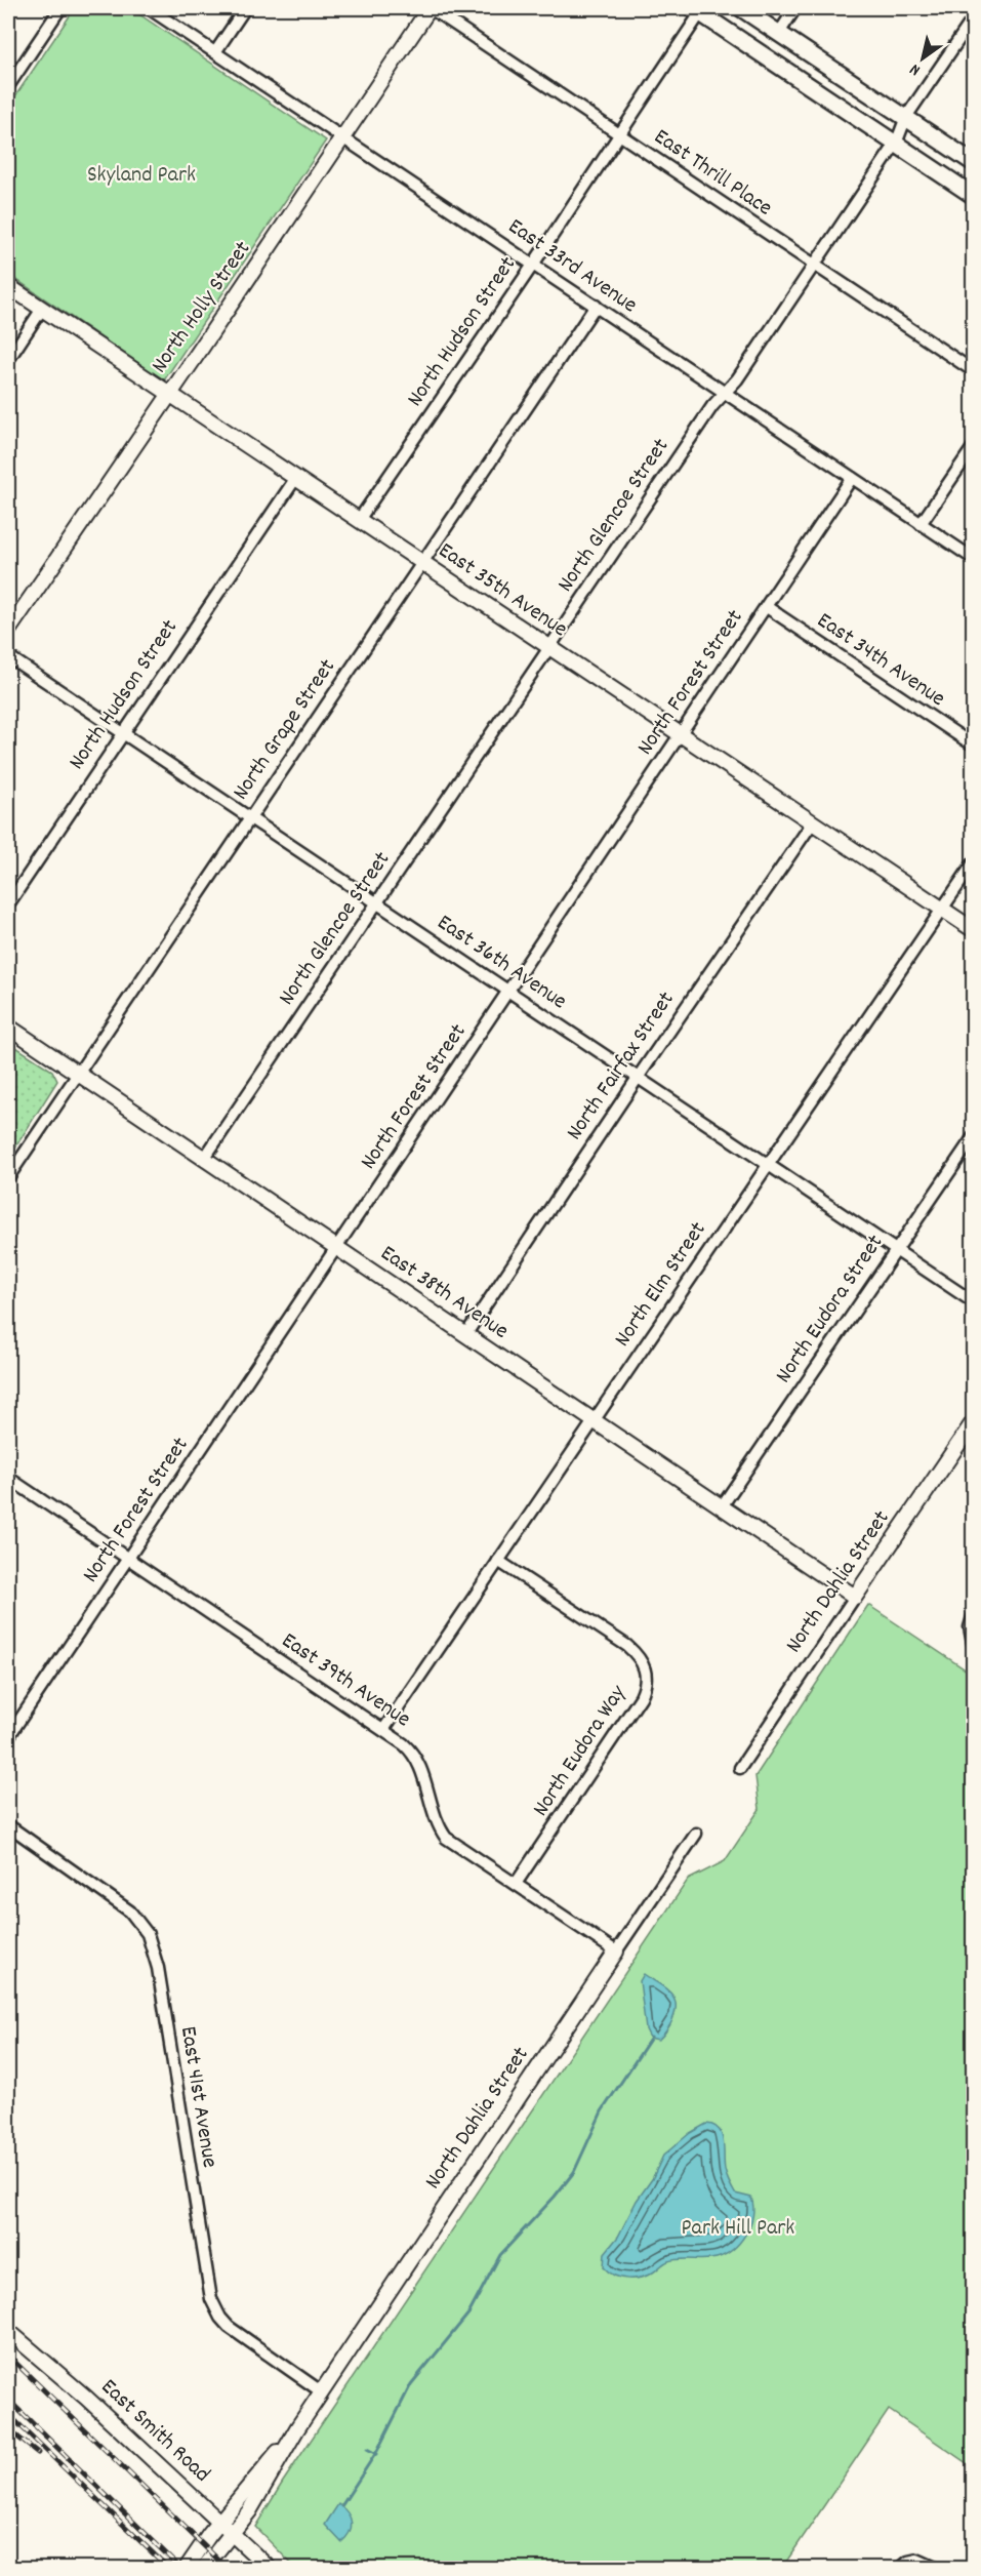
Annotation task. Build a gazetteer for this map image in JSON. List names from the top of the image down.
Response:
{
  "streets": {
    "street": [
      "East Thrill Place",
      "East 33rd Avenue",
      "North Holly Street",
      "North Hudson Street",
      "North Glencoe Street",
      "East 35th Avenue",
      "East 34th Avenue",
      "North Forest Street",
      "North Grape Street",
      "East 36th Avenue",
      "North Fairfax Street",
      "North Elm Street",
      "East 38th Avenue",
      "North Eudora Street",
      "North Dahlia Street",
      "East 39th Avenue",
      "North Eudora Way",
      "East 41st Avenue",
      "East Smith Road"
    ]
  },
  "crossings": [
    ["East Thrill Place", "North Holly Street"],
    ["East Thrill Place", "North Hudson Street"],
    ["East Thrill Place", "North Glencoe Street"],
    ["East 33rd Avenue", "North Holly Street"],
    ["East 33rd Avenue", "North Hudson Street"],
    ["East 33rd Avenue", "North Glencoe Street"],
    ["East 33rd Avenue", "North Forest Street"],
    ["East 33rd Avenue", "North Grape Street"],
    ["North Holly Street", "East 35th Avenue"],
    ["North Hudson Street", "East 35th Avenue"],
    ["North Hudson Street", "East 36th Avenue"],
    ["North Glencoe Street", "East 35th Avenue"],
    ["North Glencoe Street", "East 36th Avenue"],
    ["North Glencoe Street", "East 38th Avenue"],
    ["East 35th Avenue", "North Forest Street"],
    ["East 35th Avenue", "North Grape Street"],
    ["East 35th Avenue", "North Fairfax Street"],
    ["East 35th Avenue", "North Elm Street"],
    ["East 34th Avenue", "North Forest Street"],
    ["North Forest Street", "East 36th Avenue"],
    ["North Forest Street", "East 38th Avenue"],
    ["North Forest Street", "East 39th Avenue"],
    ["North Grape Street", "East 36th Avenue"],
    ["North Grape Street", "East 38th Avenue"],
    ["East 36th Avenue", "North Fairfax Street"],
    ["East 36th Avenue", "North Elm Street"],
    ["East 36th Avenue", "North Eudora Street"],
    ["North Fairfax Street", "East 38th Avenue"],
    ["North Elm Street", "East 38th Avenue"],
    ["North Elm Street", "East 39th Avenue"],
    ["North Elm Street", "North Eudora Way"],
    ["East 38th Avenue", "North Eudora Street"],
    ["East 38th Avenue", "North Dahlia Street"],
    ["North Dahlia Street", "East 39th Avenue"],
    ["North Dahlia Street", "East 41st Avenue"],
    ["North Dahlia Street", "East Smith Road"],
    ["East 39th Avenue", "North Eudora Way"]
  ],
  "parks": ["Skyland Park", "Park Hill Park"],
  "north": "bottom left"
}
